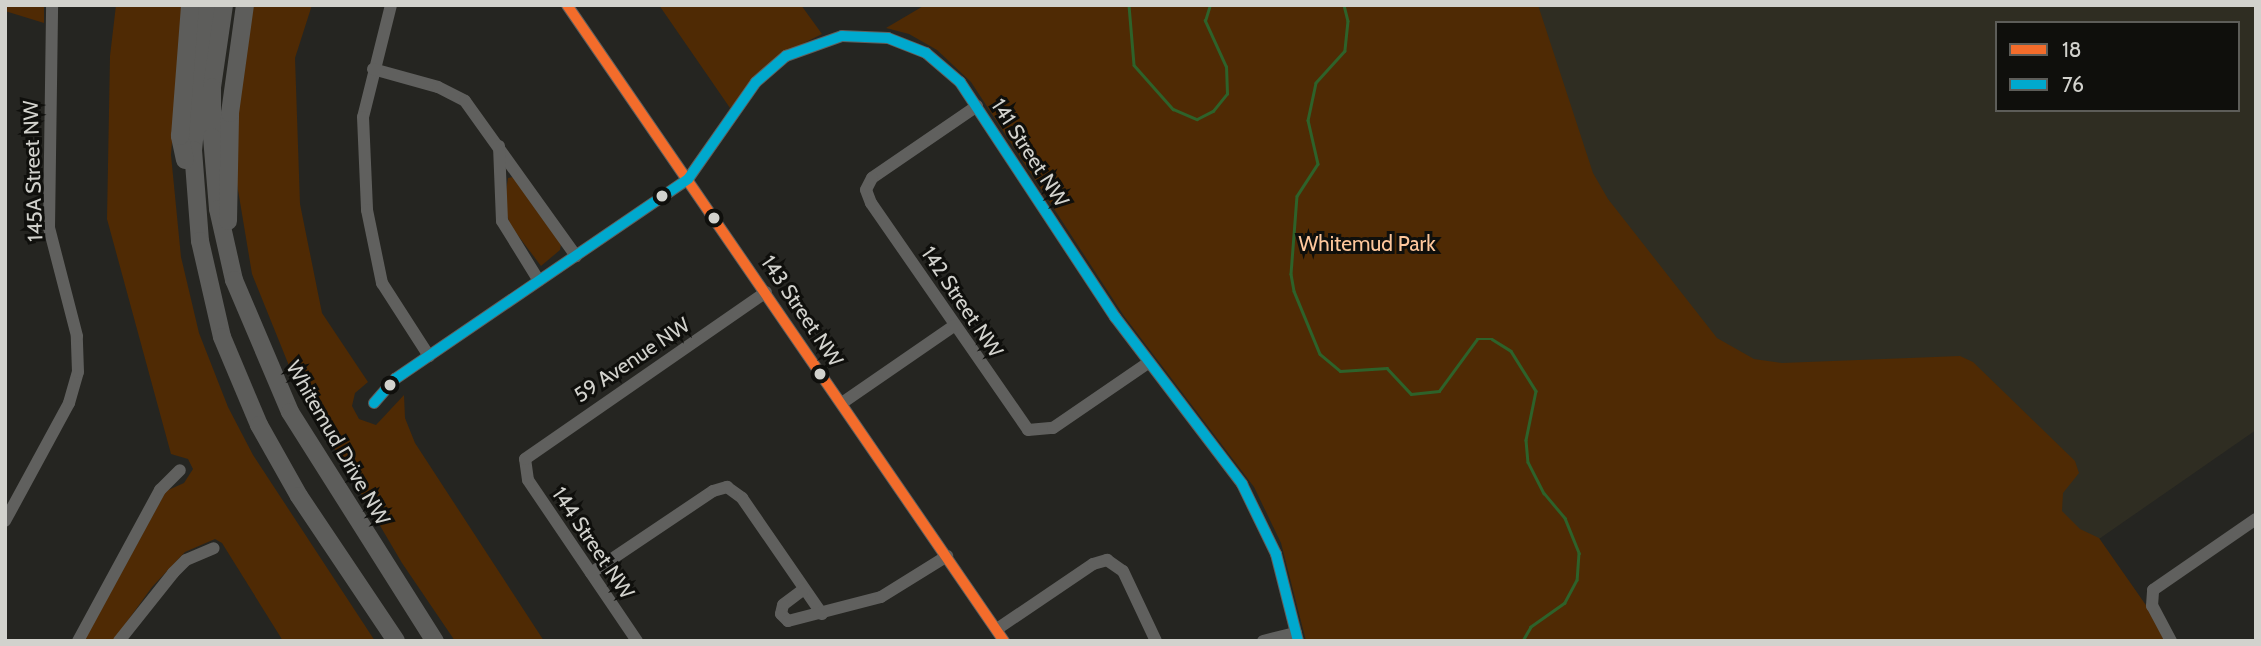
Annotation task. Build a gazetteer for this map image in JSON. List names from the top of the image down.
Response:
{
  "streets": {
    "highway": ["Whitemud Drive NW"],
    "street": [
      "141 Street NW",
      "145A Street NW",
      "142 Street NW",
      "143 Street NW",
      "59 Avenue NW",
      "144 Street NW"
    ]
  },
  "crossings": [
    ["141 Street NW", "142 Street NW"],
    ["141 Street NW", "143 Street NW"],
    ["143 Street NW", "59 Avenue NW"],
    ["59 Avenue NW", "144 Street NW"]
  ],
  "parks": ["Whitemud Park"],
  "lines": ["transit line 18", "transit line 76"],
  "legend": ["18", "76"]
}
